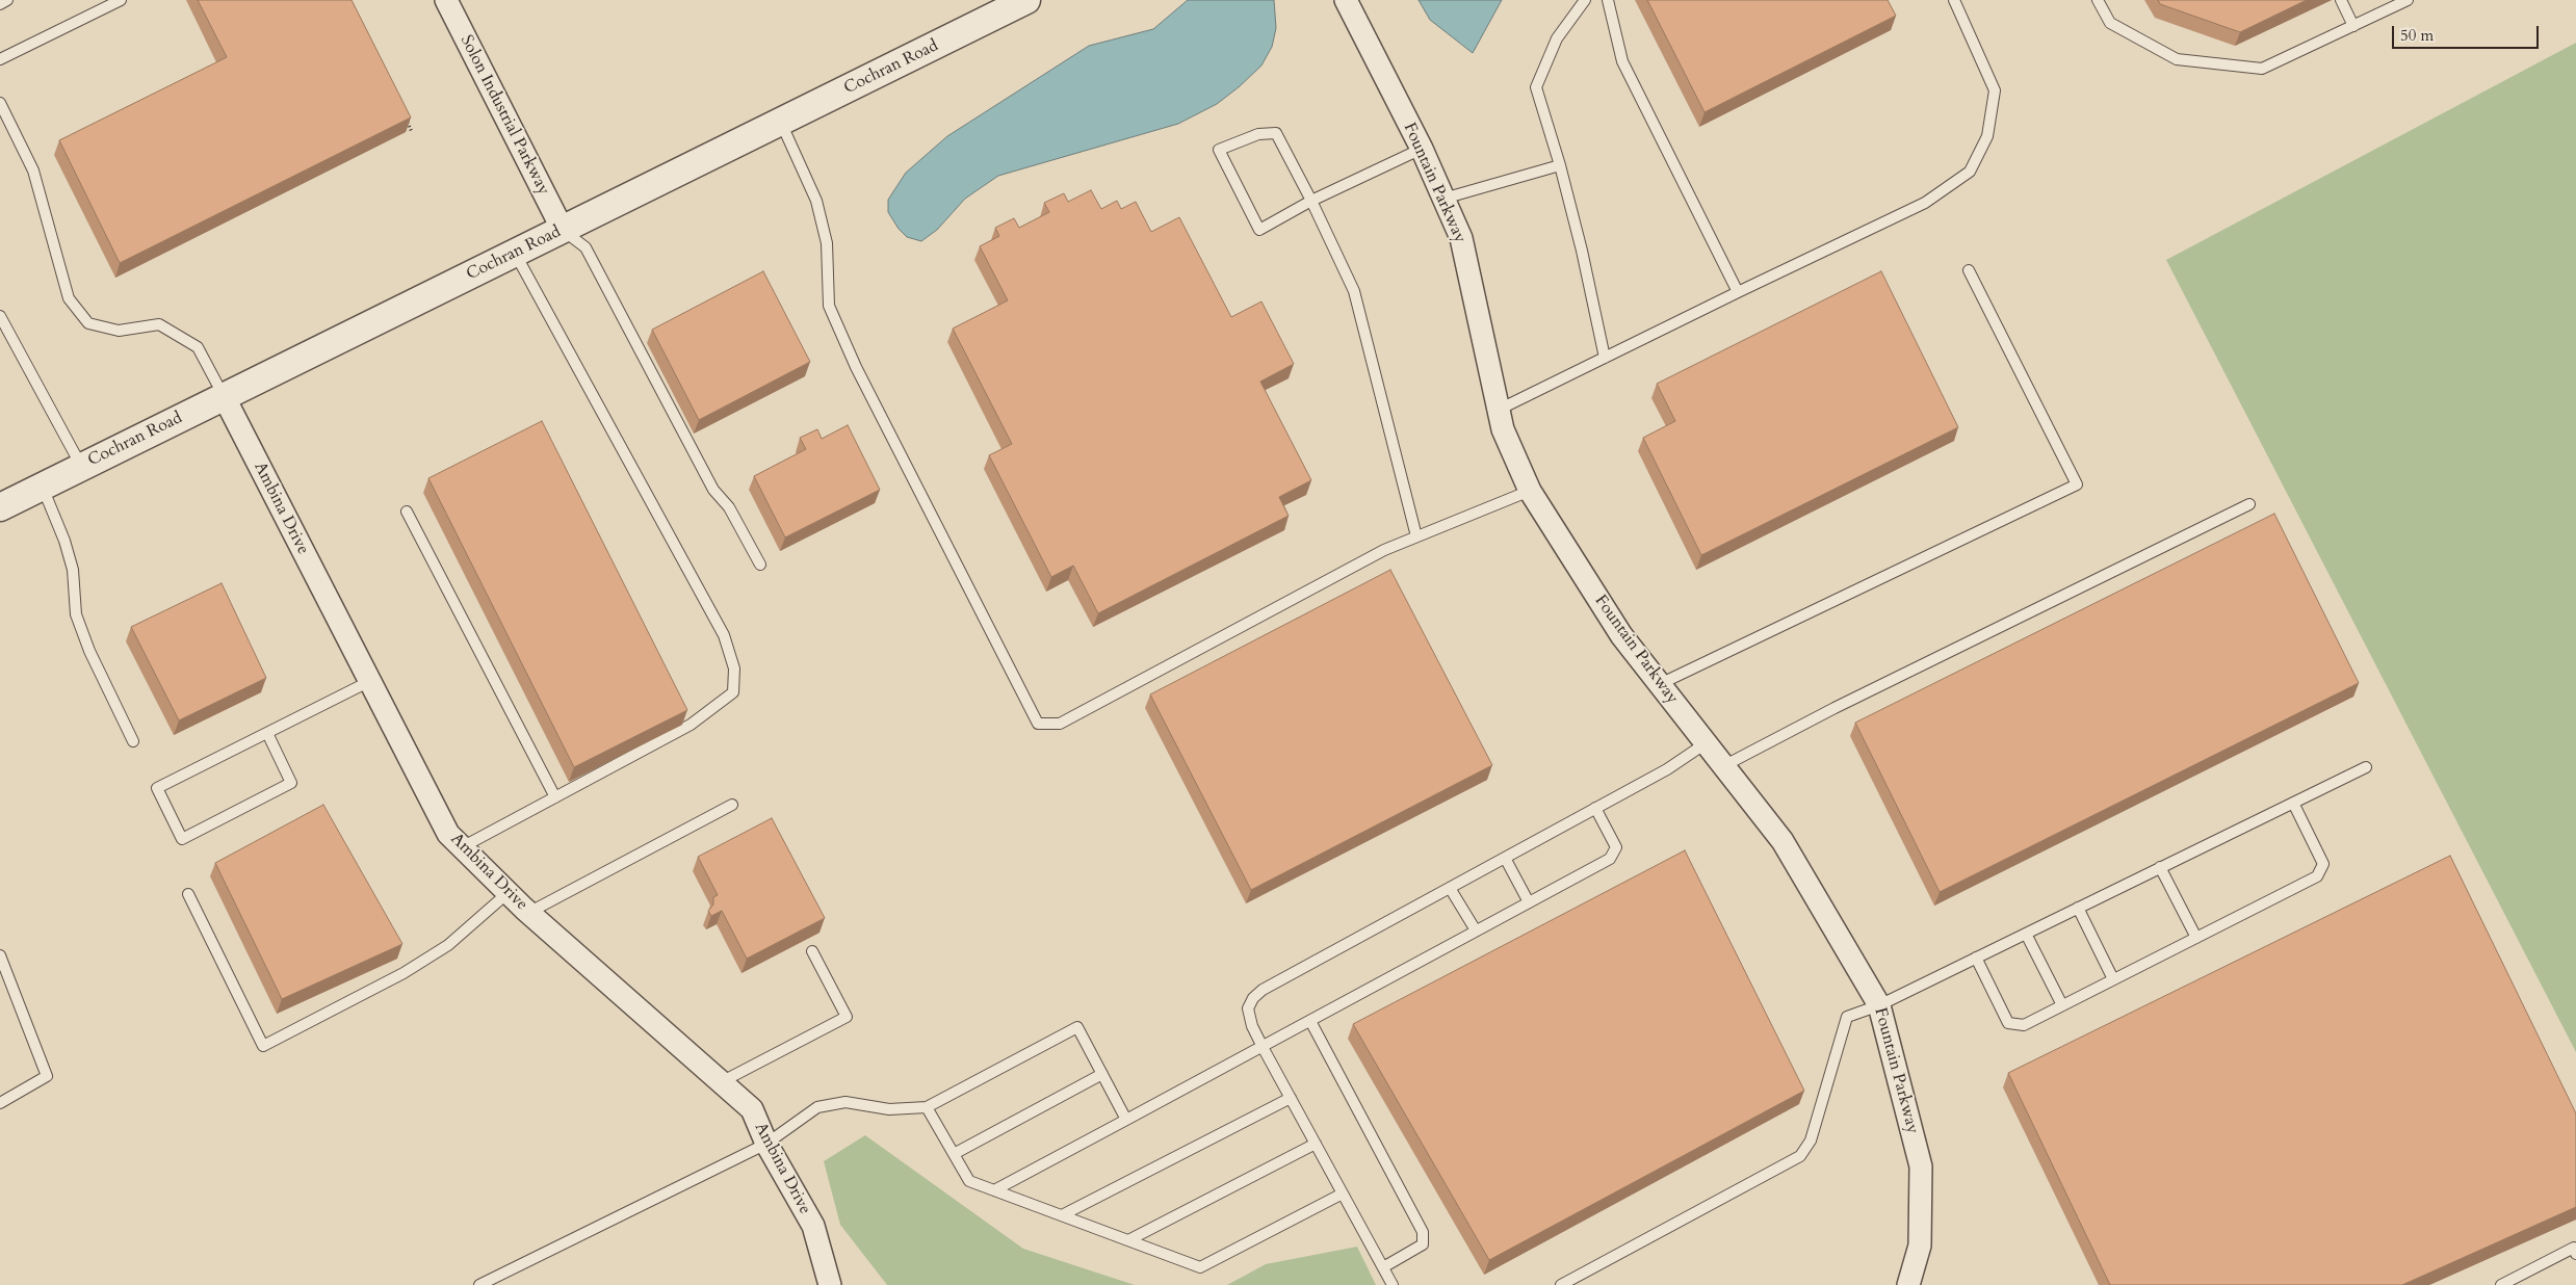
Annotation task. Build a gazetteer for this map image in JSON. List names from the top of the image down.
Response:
{
  "streets": {
    "street": [
      "Cochran Road",
      "Solon Industrial Parkway",
      "Fountain Parkway",
      "Ambina Drive"
    ]
  },
  "crossings": [
    ["Cochran Road", "Solon Industrial Parkway"],
    ["Cochran Road", "Ambina Drive"]
  ],
  "scale_bar": "50 m"
}
